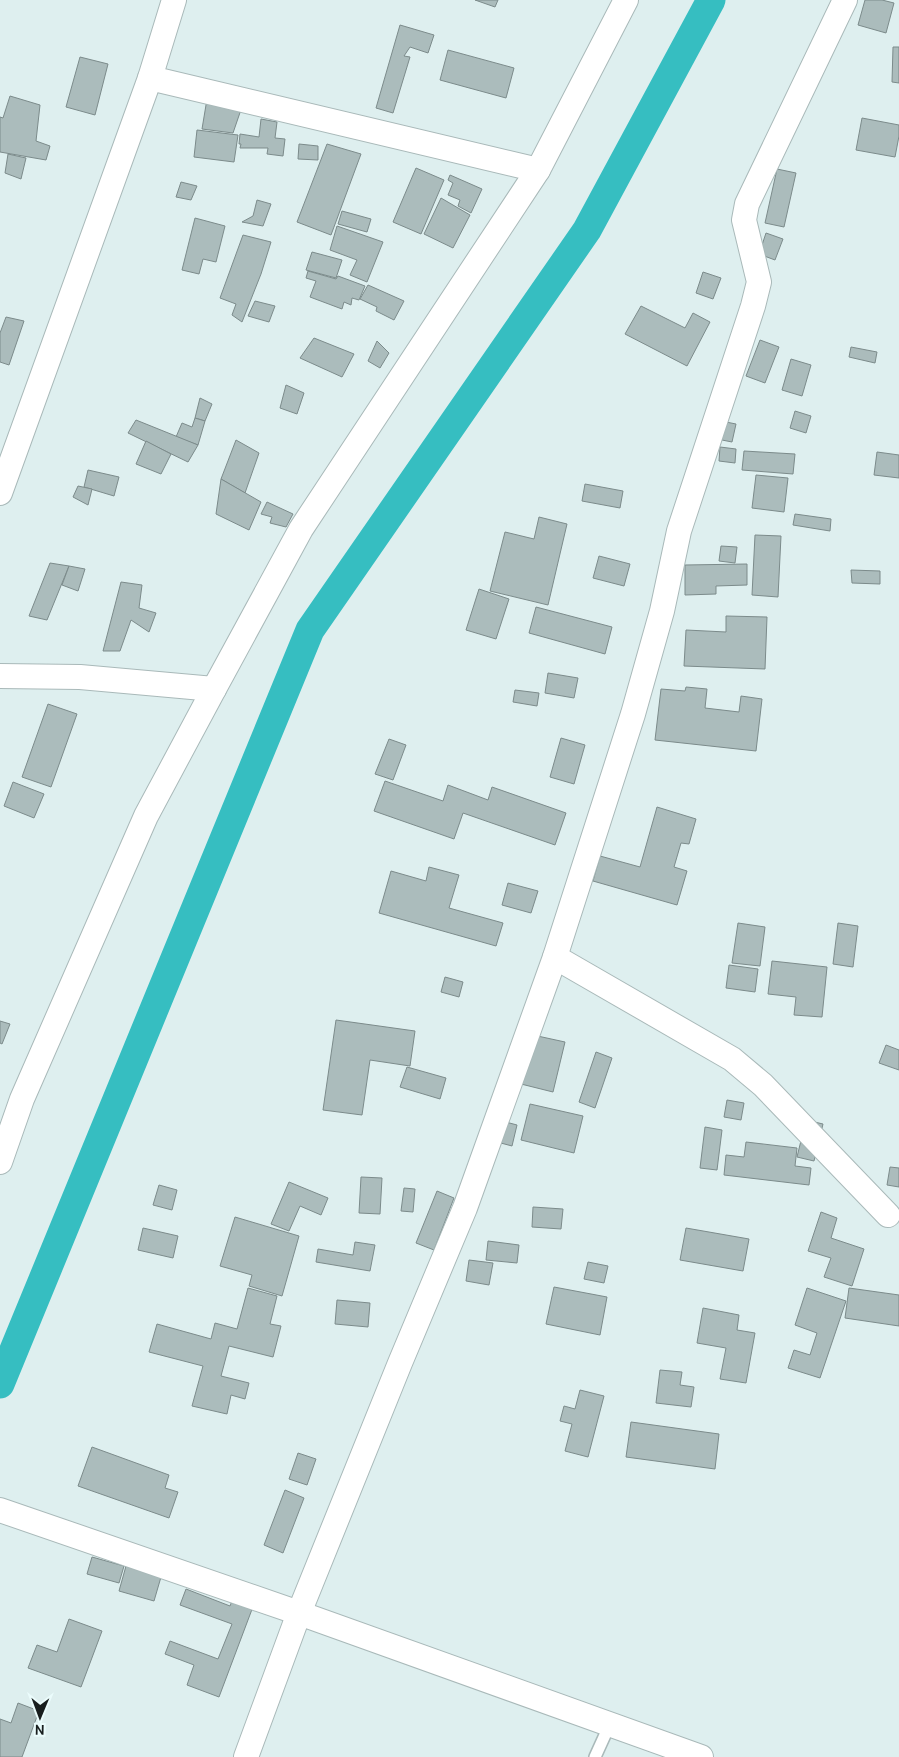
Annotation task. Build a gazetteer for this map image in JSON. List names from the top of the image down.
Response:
{
  "north": "bottom"
}
